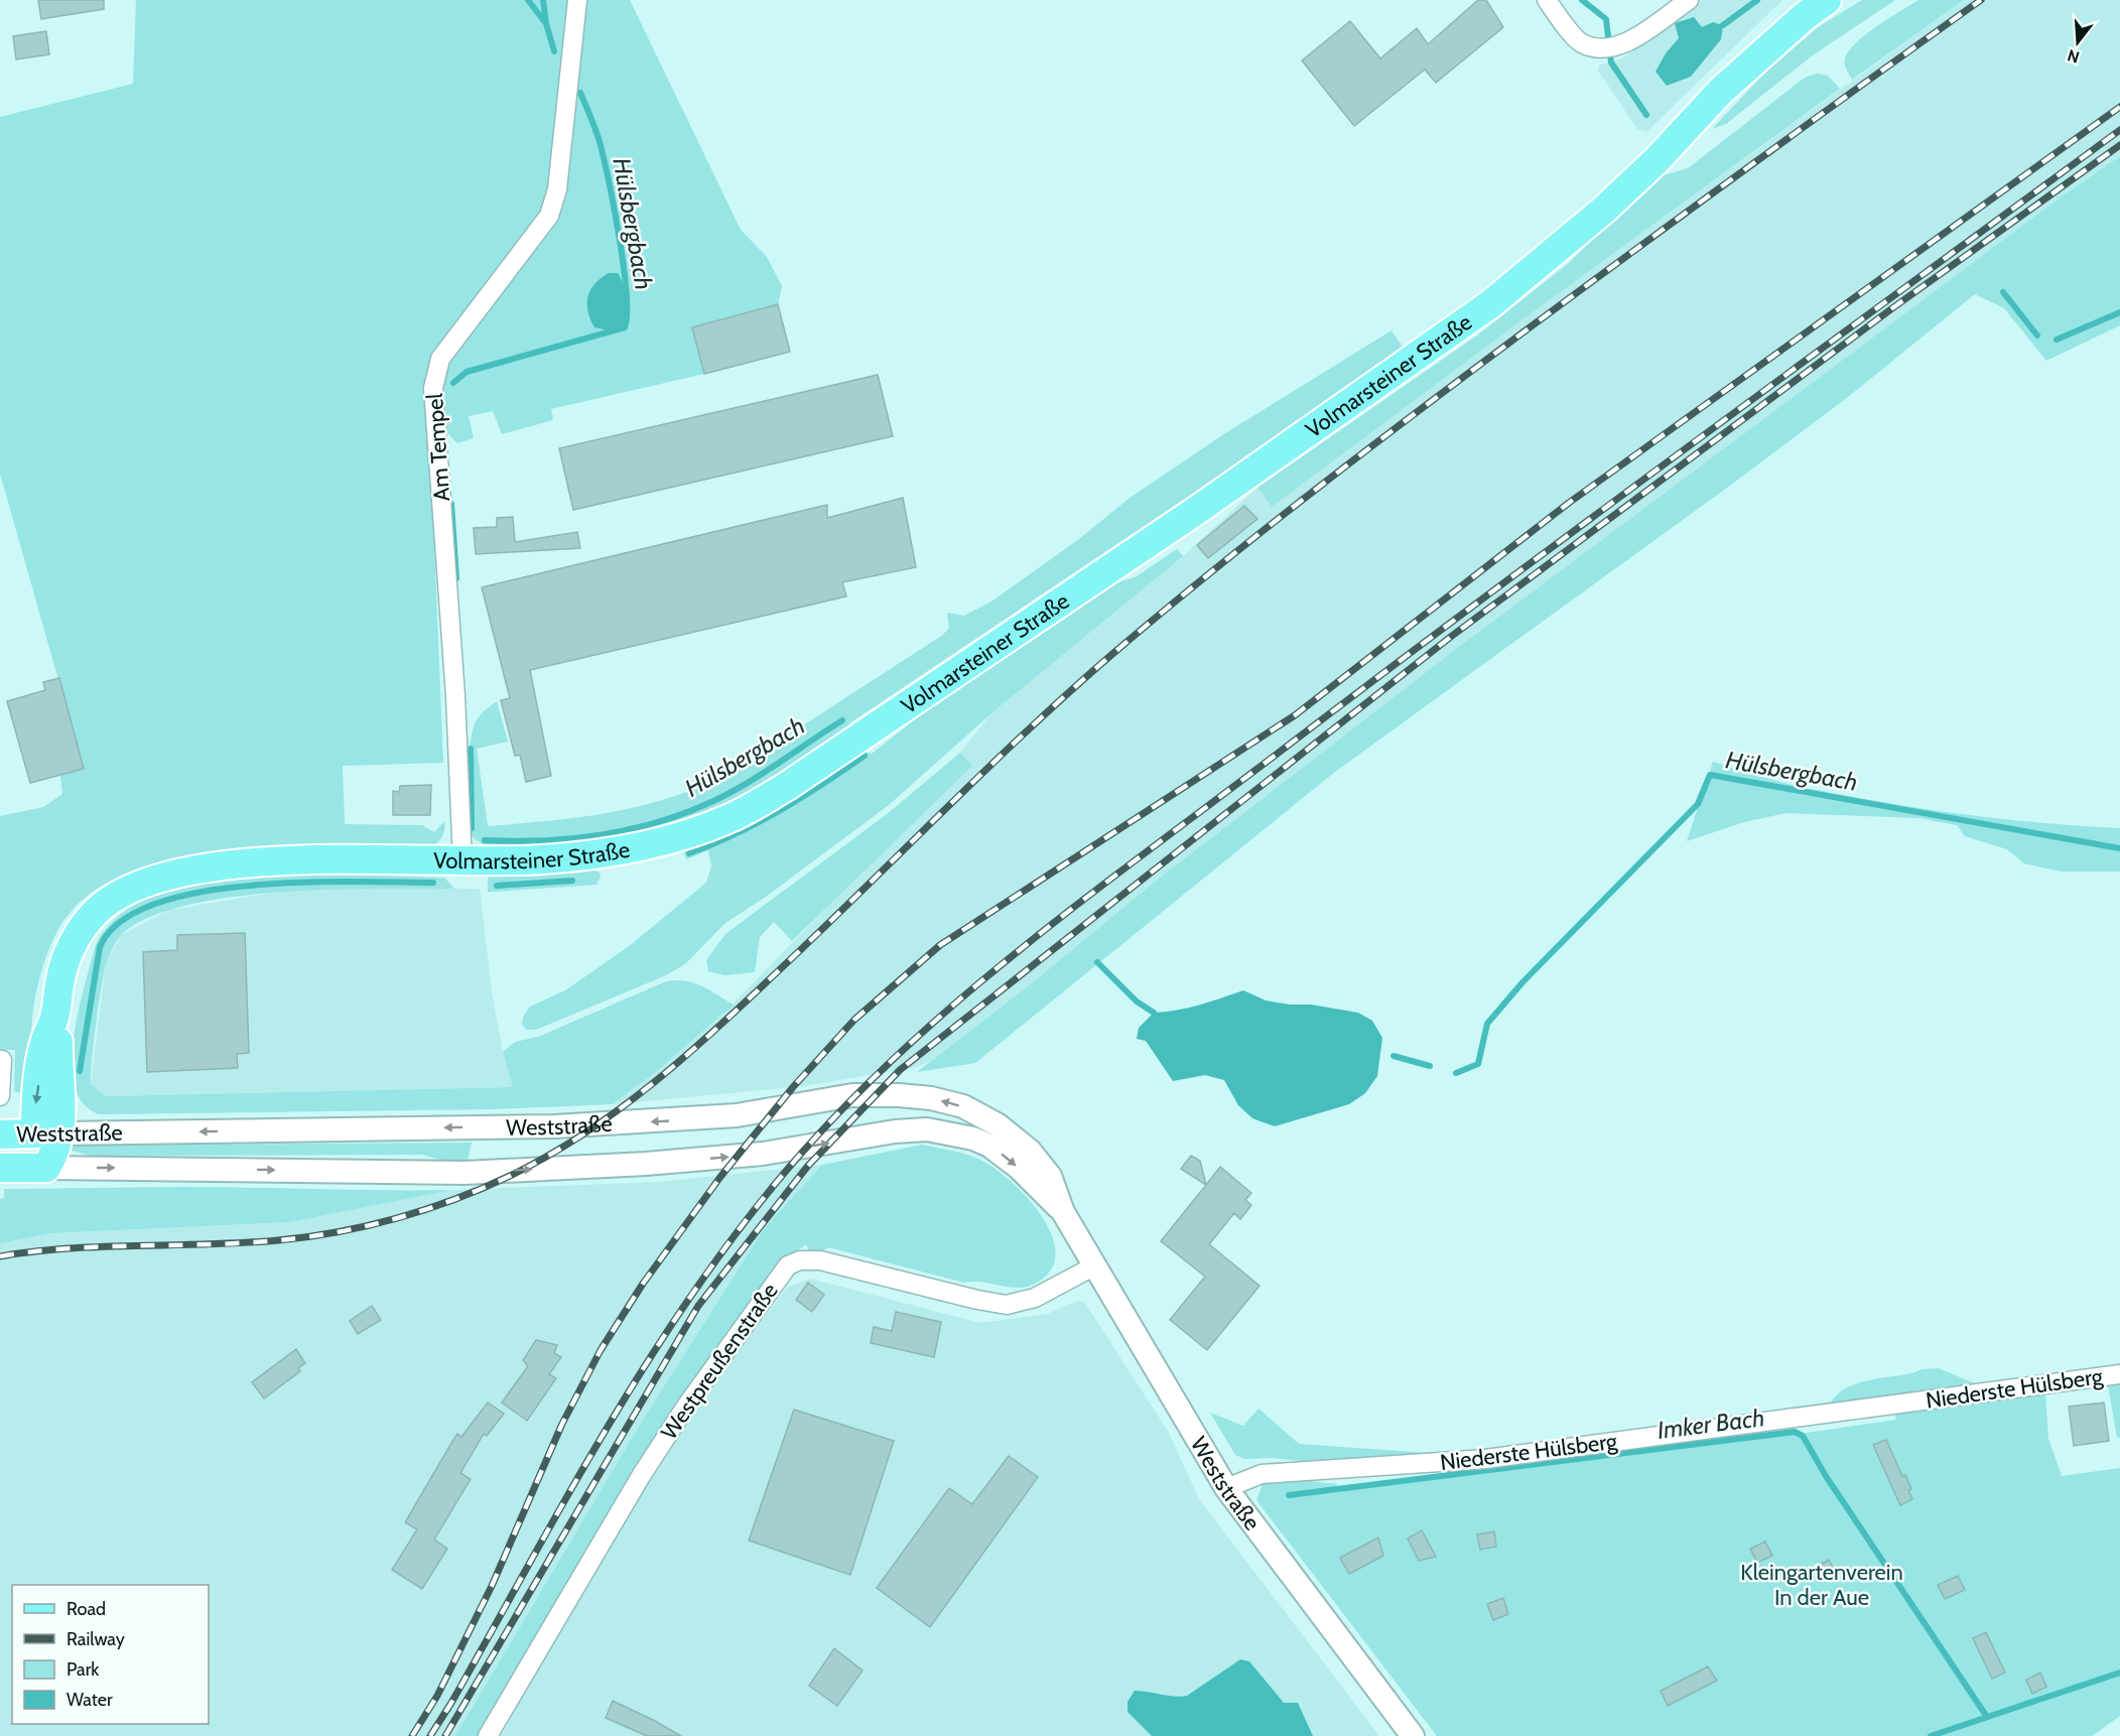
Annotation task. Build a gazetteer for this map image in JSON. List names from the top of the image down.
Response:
{
  "streets": {
    "main road": ["Volmarsteiner Straße", "Weststraße"],
    "street": ["Am Tempel", "Westpreußenstraße", "Niederste Hülsberg"]
  },
  "crossings": [
    ["Volmarsteiner Straße", "Am Tempel"],
    ["Volmarsteiner Straße", "Weststraße"],
    ["Weststraße", "Westpreußenstraße"],
    ["Weststraße", "Niederste Hülsberg"]
  ],
  "water": ["Hülsbergbach", "Imker Bach"],
  "parks": ["Kleingartenverein In der Aue"],
  "legend": [
    "Road",
    "Railway",
    "Park",
    "Water"
  ],
  "north": "bottom"
}
